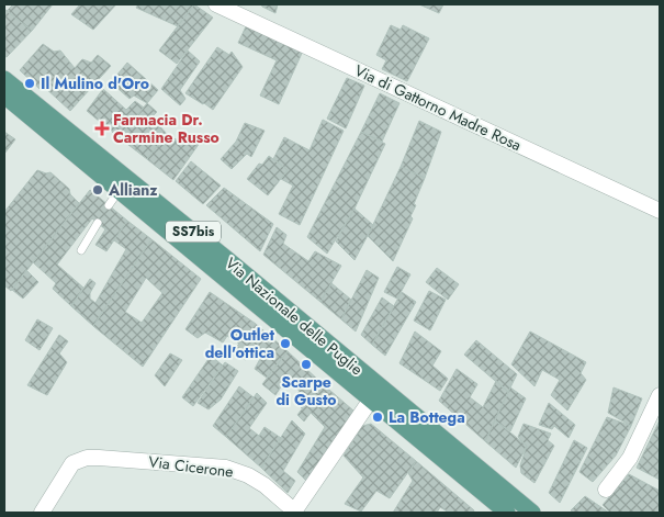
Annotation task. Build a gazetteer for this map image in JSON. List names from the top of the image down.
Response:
{
  "streets": {
    "main road": ["SS7bis", "Via Nazionale delle Puglie"],
    "street": ["Via di Gattorno Madre Rosa", "Via Cicerone"]
  },
  "places": {
    "other": [
      "Il Mulino d'Oro",
      "Allianz",
      "Outlet dell'ottica",
      "Scarpe di Gusto",
      "La Bottega"
    ],
    "health": ["Farmacia Dr. Carmine Russo"]
  }
}
